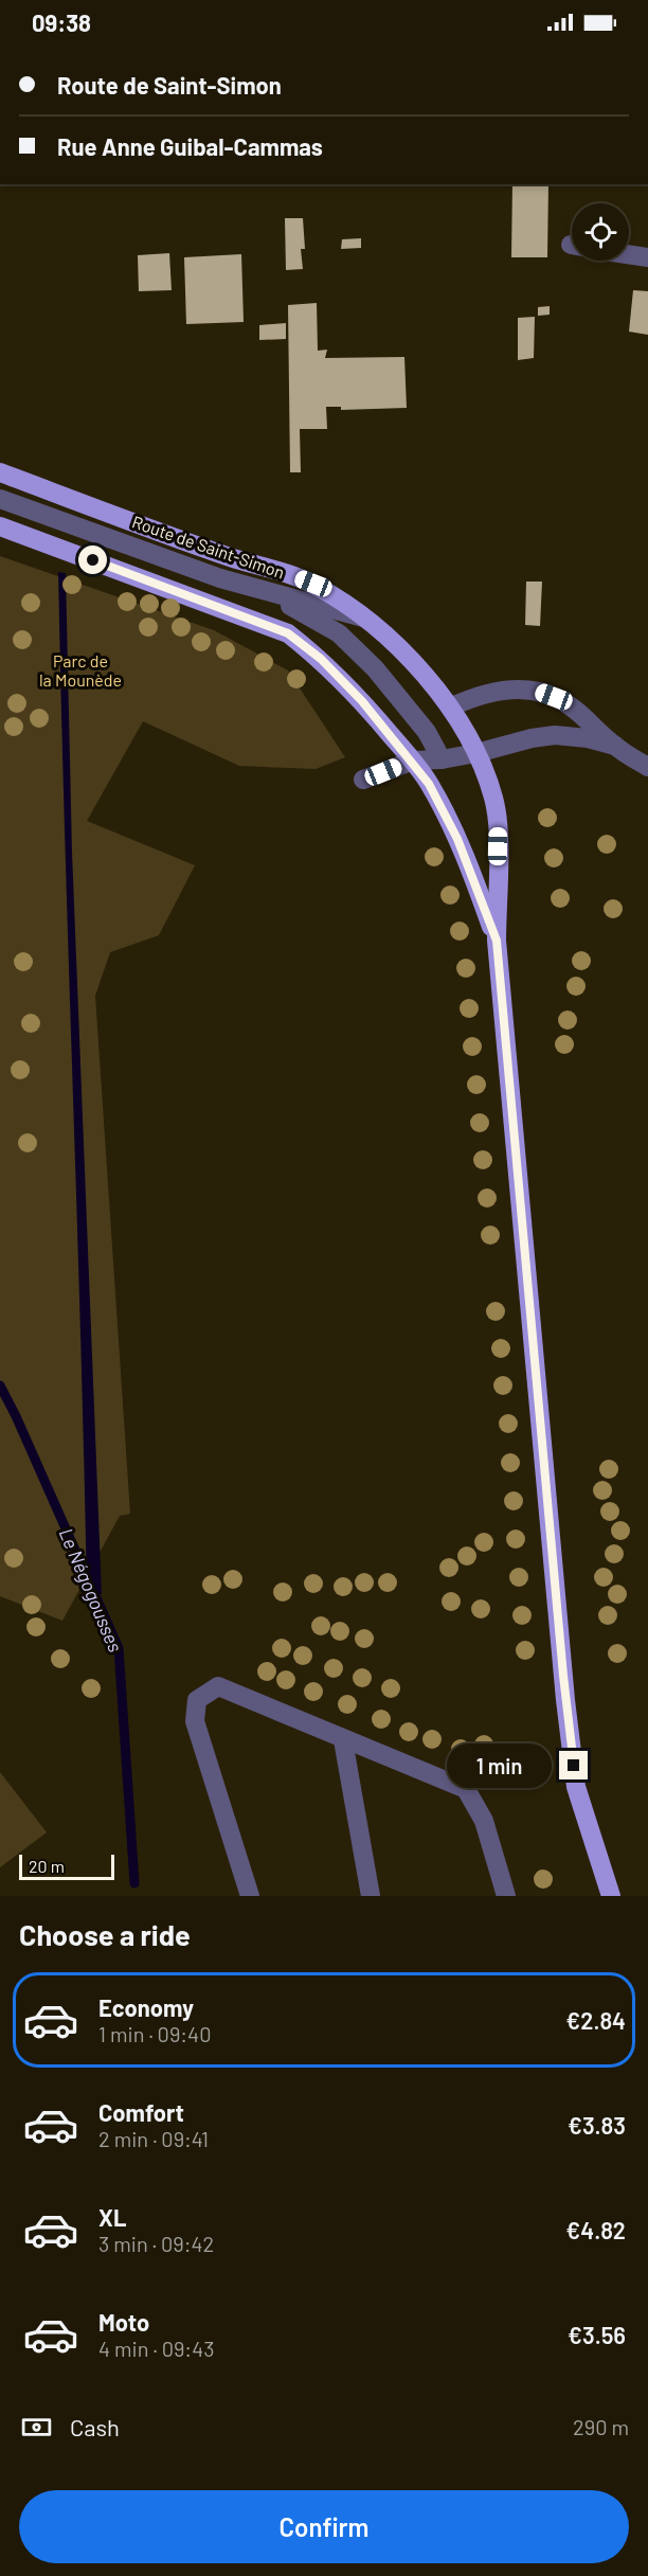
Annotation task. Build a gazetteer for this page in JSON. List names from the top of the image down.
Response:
{
  "streets": {
    "main road": ["Route de Saint-Simon"]
  },
  "water": ["Le Négogousses"],
  "parks": ["Parc de la Mounède"],
  "scale_bar": "20 m",
  "page": {
    "status": "09:38",
    "banner": ["Route de Saint-Simon", "Rue Anne Guibal-Cammas"],
    "bubble": "1 min",
    "scale": "20 m",
    "heading": "Choose a ride",
    "list": [
      {
        "name": "Economy",
        "note": "1 min · 09:40",
        "value": "€2.84"
      },
      {
        "name": "Comfort",
        "note": "2 min · 09:41",
        "value": "€3.83"
      },
      {
        "name": "XL",
        "note": "3 min · 09:42",
        "value": "€4.82"
      },
      {
        "name": "Moto",
        "note": "4 min · 09:43",
        "value": "€3.56"
      }
    ],
    "pay": ["Cash", "290 m"],
    "buttons": "Confirm"
  }
}
